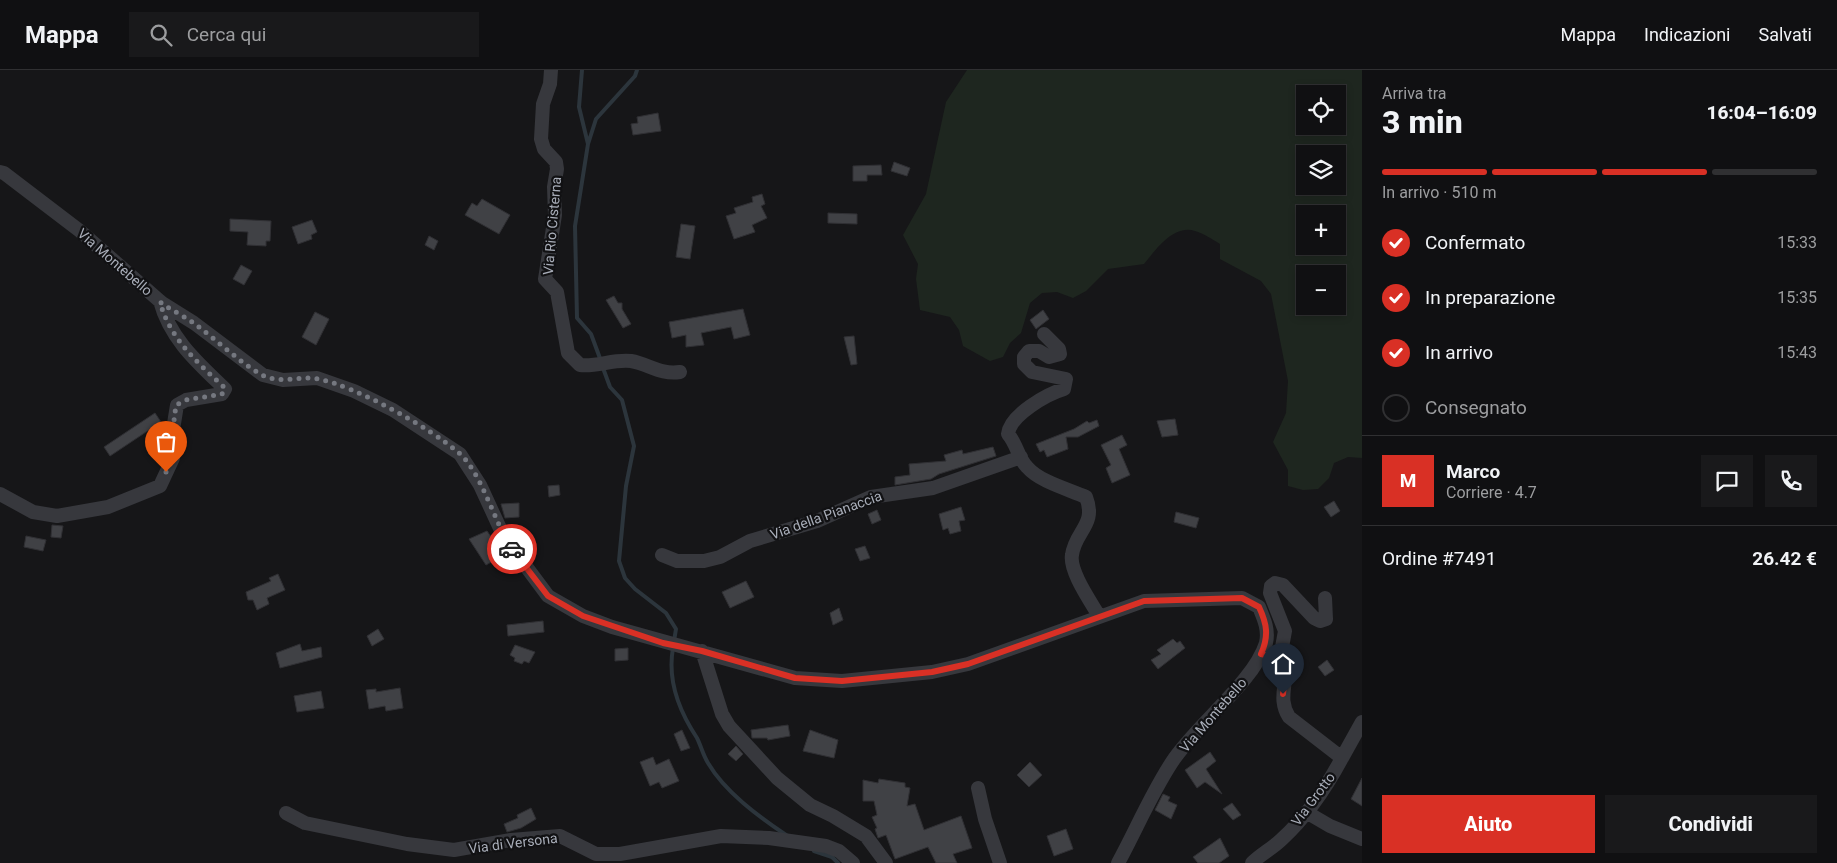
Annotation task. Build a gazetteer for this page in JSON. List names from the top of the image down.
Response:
{
  "streets": {
    "street": [
      "Via Rio Cisterna",
      "Via Montebello",
      "Via della Pianaccia",
      "Via Grotto",
      "Via di Versona"
    ]
  },
  "page": {
    "header": "Mappa",
    "search": "Cerca qui",
    "nav": ["Mappa", "Indicazioni", "Salvati"],
    "heading": ["3 min", "Arriva tra", "16:04–16:09"],
    "panel": [
      "Marco",
      "Corriere · 4.7",
      "Ordine #7491",
      "26.42 €"
    ],
    "map_buttons": ["+", "−"],
    "bar": "In arrivo · 510 m",
    "list": [
      ["Confermato", "15:33"],
      ["In preparazione", "15:35"],
      ["In arrivo", "15:43"],
      "Consegnato"
    ],
    "round": "M",
    "buttons": ["Aiuto", "Condividi"]
  }
}
